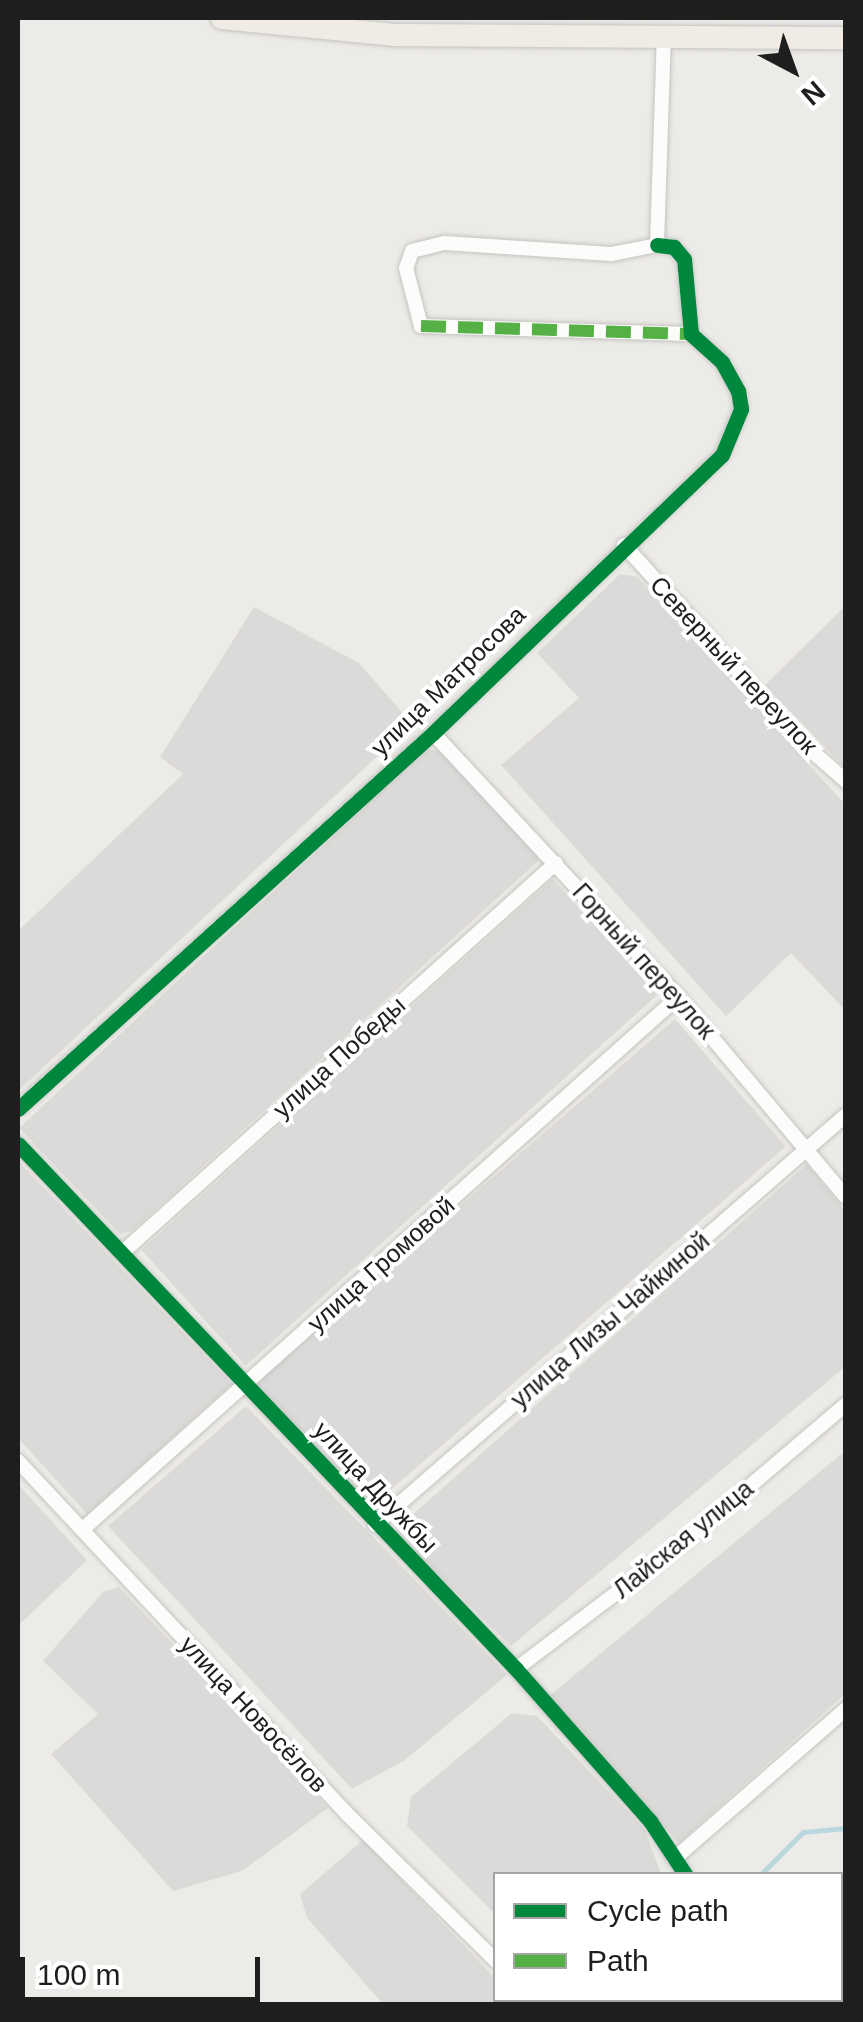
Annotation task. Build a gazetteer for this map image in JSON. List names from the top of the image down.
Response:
{
  "streets": {
    "street": [
      "Северный переулок",
      "улица Матросова",
      "Горный переулок",
      "улица Победы",
      "улица Громовой",
      "улица Лизы Чайкиной",
      "улица Дружбы",
      "Лайская улица",
      "улица Новосёлов"
    ]
  },
  "crossings": [
    ["Северный переулок", "улица Матросова"],
    ["улица Матросова", "Горный переулок"],
    ["Горный переулок", "улица Победы"],
    ["Горный переулок", "улица Громовой"],
    ["Горный переулок", "улица Лизы Чайкиной"],
    ["улица Победы", "улица Дружбы"],
    ["улица Громовой", "улица Дружбы"],
    ["улица Громовой", "улица Новосёлов"],
    ["улица Лизы Чайкиной", "улица Дружбы"],
    ["улица Дружбы", "Лайская улица"]
  ],
  "legend": ["Cycle path", "Path"],
  "scale_bar": "100 m",
  "north": "bottom right"
}
